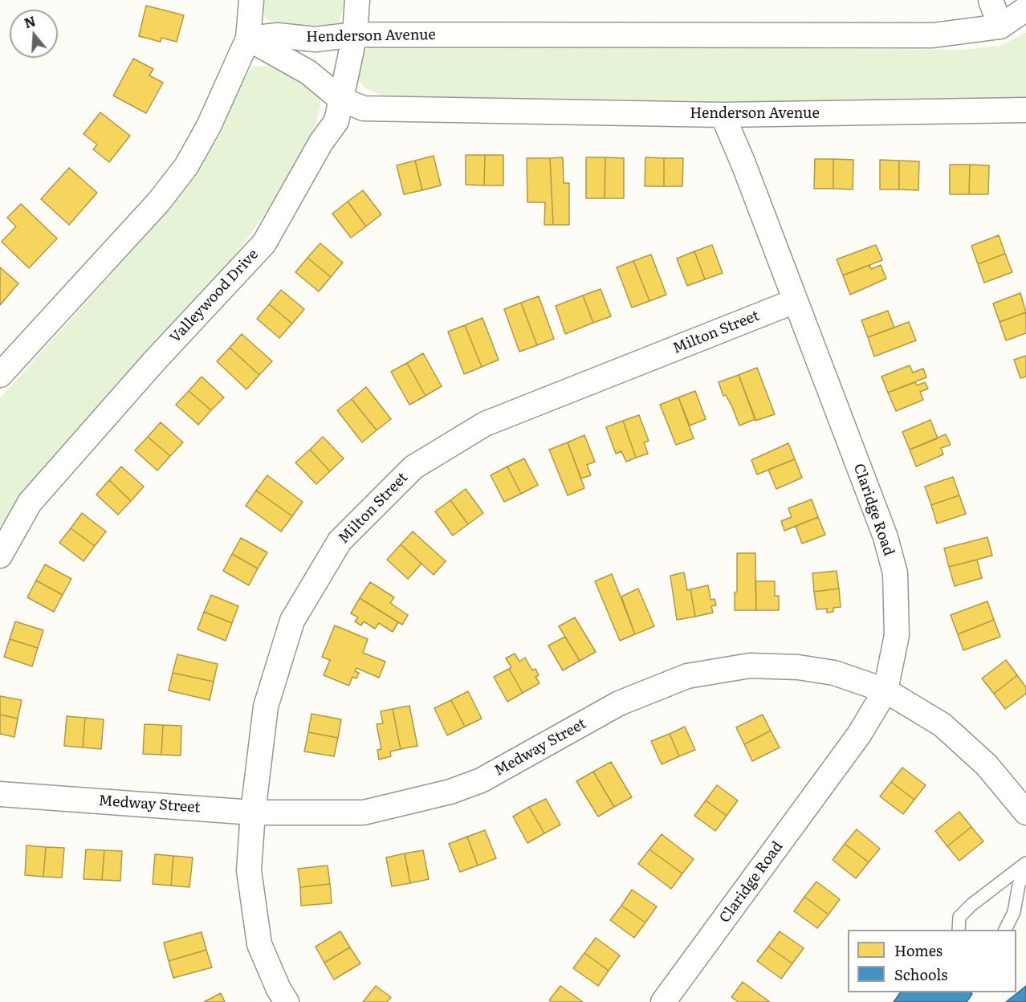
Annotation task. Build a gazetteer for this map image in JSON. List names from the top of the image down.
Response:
{
  "streets": {
    "street": [
      "Henderson Avenue",
      "Valleywood Drive",
      "Milton Street",
      "Claridge Road",
      "Medway Street"
    ]
  },
  "crossings": [
    ["Henderson Avenue", "Valleywood Drive"],
    ["Henderson Avenue", "Claridge Road"],
    ["Milton Street", "Claridge Road"],
    ["Milton Street", "Medway Street"],
    ["Claridge Road", "Medway Street"]
  ],
  "legend": ["Homes", "Schools"],
  "north": "top"
}
